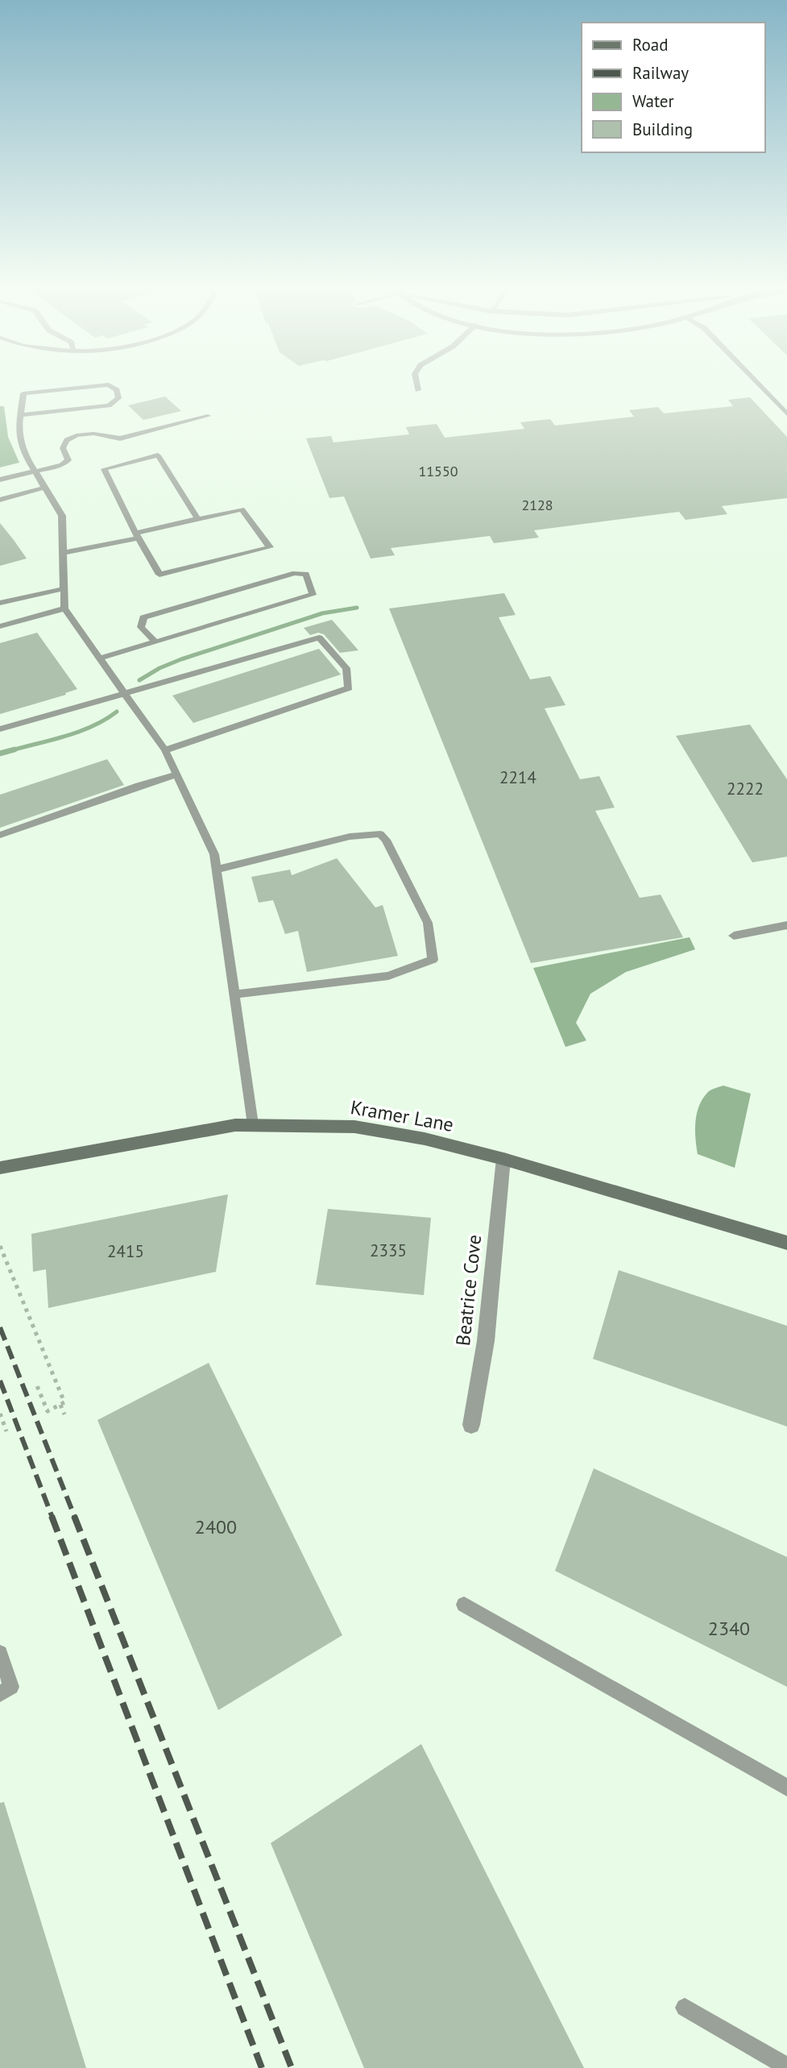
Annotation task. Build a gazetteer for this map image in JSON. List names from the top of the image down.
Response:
{
  "streets": {
    "street": ["Kramer Lane", "Beatrice Cove"]
  },
  "crossings": [
    ["Kramer Lane", "Beatrice Cove"]
  ],
  "house_numbers": [
    "11550",
    "2128",
    "2214",
    "2222",
    "2335",
    "2415",
    "2400",
    "2340"
  ],
  "legend": [
    "Road",
    "Railway",
    "Water",
    "Building"
  ]
}
